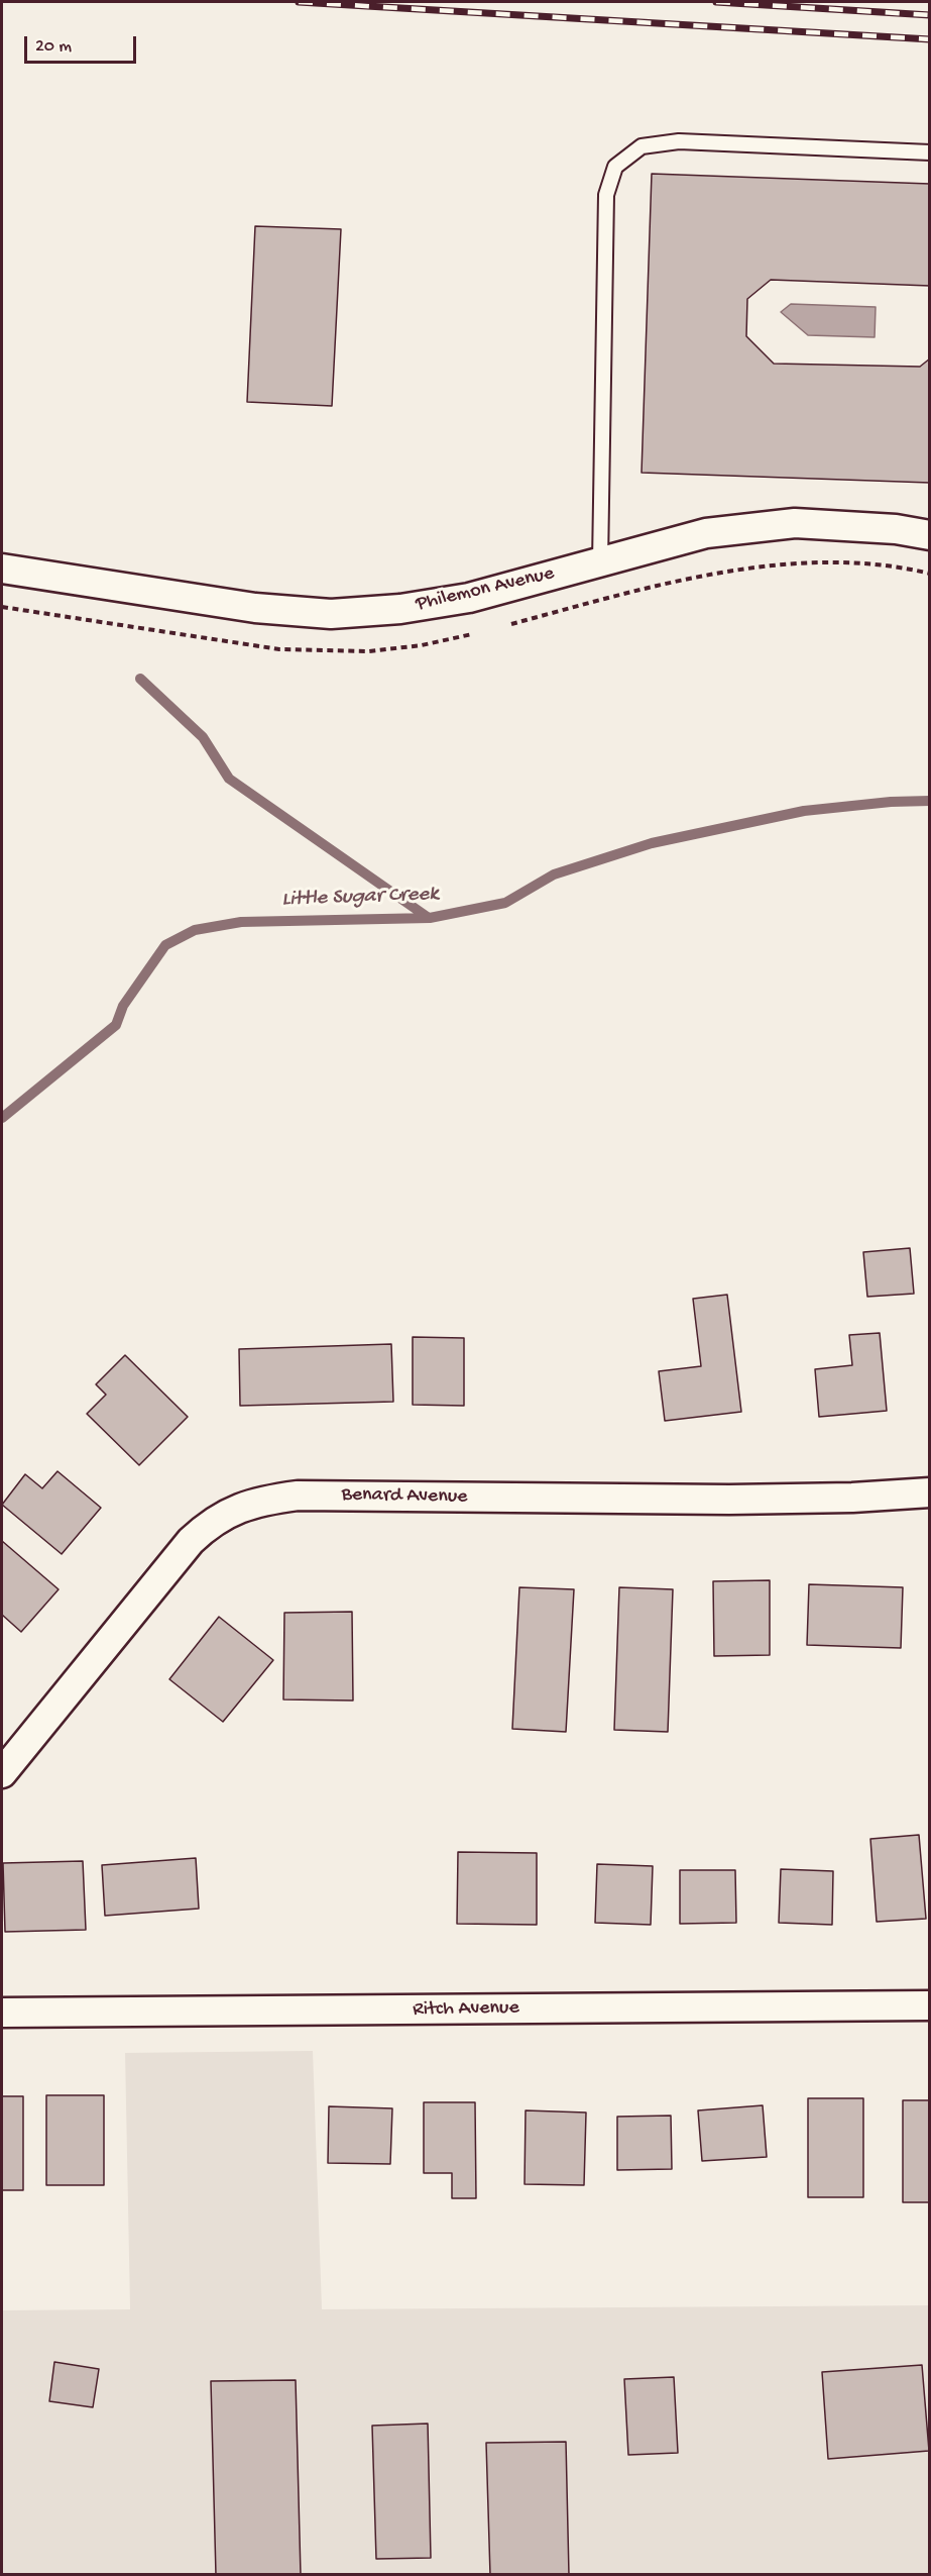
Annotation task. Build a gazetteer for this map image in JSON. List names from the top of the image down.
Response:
{
  "streets": {
    "street": ["Philemon Avenue", "Benard Avenue", "Ritch Avenue"]
  },
  "water": ["Little Sugar Creek"],
  "scale_bar": "20 m"
}
